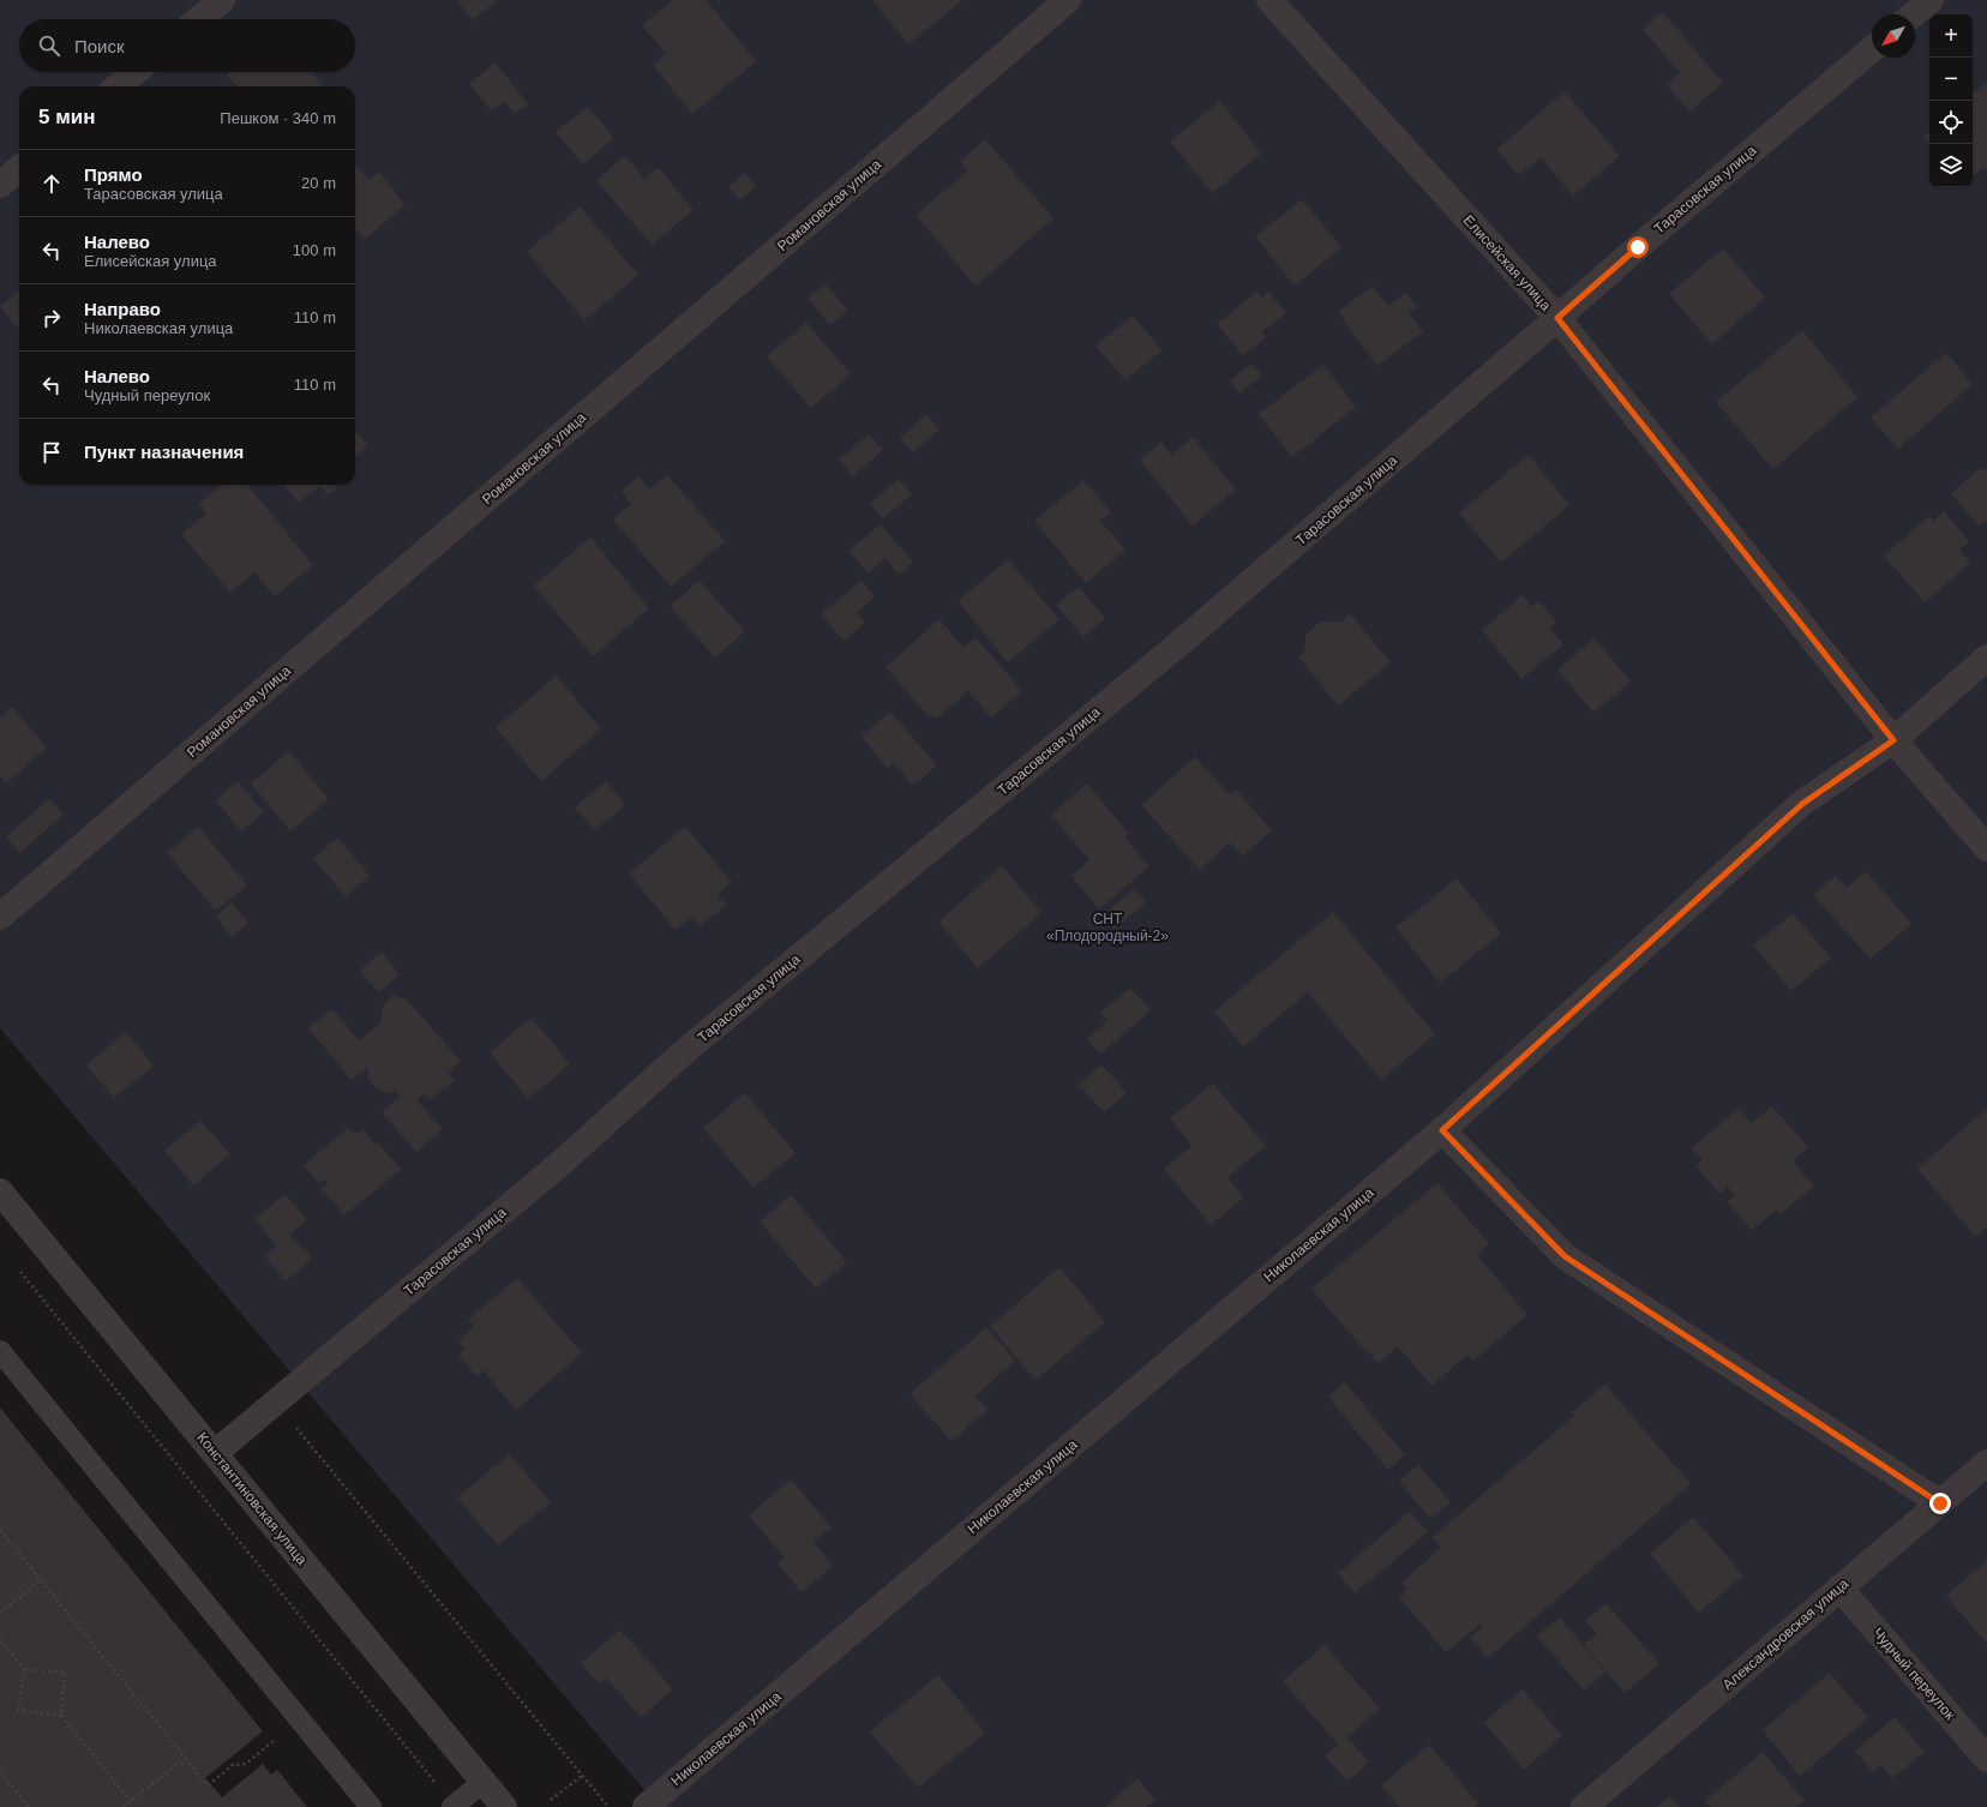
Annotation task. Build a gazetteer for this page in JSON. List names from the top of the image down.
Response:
{
  "streets": {
    "street": [
      "Тарасовская улица",
      "Романовская улица",
      "Елисейская улица",
      "Николаевская улица",
      "Константиновская улица",
      "Александровская улица",
      "Чудный переулок"
    ]
  },
  "crossings": [
    ["Тарасовская улица", "Елисейская улица"],
    ["Тарасовская улица", "Константиновская улица"],
    ["Елисейская улица", "Николаевская улица"],
    ["Александровская улица", "Чудный переулок"]
  ],
  "parks": ["СНТ «Плодородный-2»"],
  "north": "bottom left",
  "page": {
    "map_buttons": ["+", "−"],
    "search": "Поиск",
    "heading": ["5 мин", "Пешком · 340 m"],
    "list": [
      ["Прямо", "Тарасовская улица", "20 m"],
      ["Налево", "Елисейская улица", "100 m"],
      ["Направо", "Николаевская улица", "110 m"],
      ["Налево", "Чудный переулок", "110 m"],
      "Пункт назначения"
    ]
  }
}
